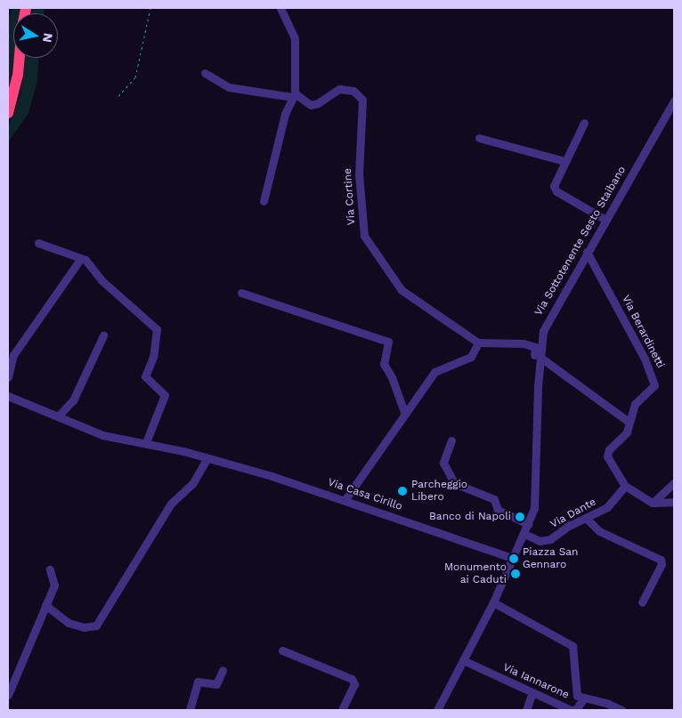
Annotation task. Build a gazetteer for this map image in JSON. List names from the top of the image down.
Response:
{
  "streets": {
    "street": [
      "Via Cortine",
      "Via Sottotenente Sesto Staibano",
      "Via Berardinetti",
      "Via Casa Cirillo",
      "Via Dante",
      "Via Iannarone"
    ]
  },
  "crossings": [
    ["Via Cortine", "Via Sottotenente Sesto Staibano"],
    ["Via Sottotenente Sesto Staibano", "Via Berardinetti"],
    ["Via Sottotenente Sesto Staibano", "Via Casa Cirillo"],
    ["Via Sottotenente Sesto Staibano", "Via Dante"],
    ["Via Sottotenente Sesto Staibano", "Via Iannarone"],
    ["Via Berardinetti", "Via Dante"]
  ],
  "places": [
    "Parcheggio Libero",
    "Banco di Napoli",
    "Piazza San Gennaro",
    "Monumento ai Caduti"
  ],
  "north": "right"
}
